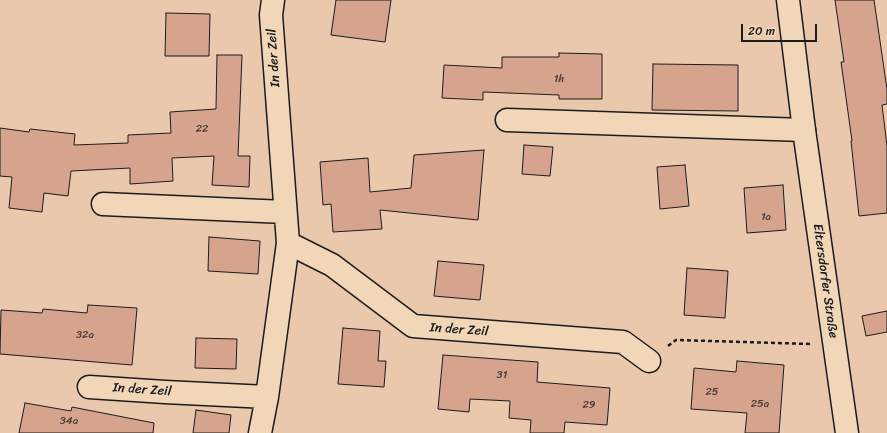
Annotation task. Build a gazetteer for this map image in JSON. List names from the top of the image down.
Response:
{
  "streets": {
    "street": ["In der Zeil", "Eltersdorfer Straße"]
  },
  "house_numbers": [
    "1h",
    "22",
    "1a",
    "32a",
    "31",
    "25",
    "25a",
    "29",
    "34a"
  ],
  "scale_bar": "20 m"
}
